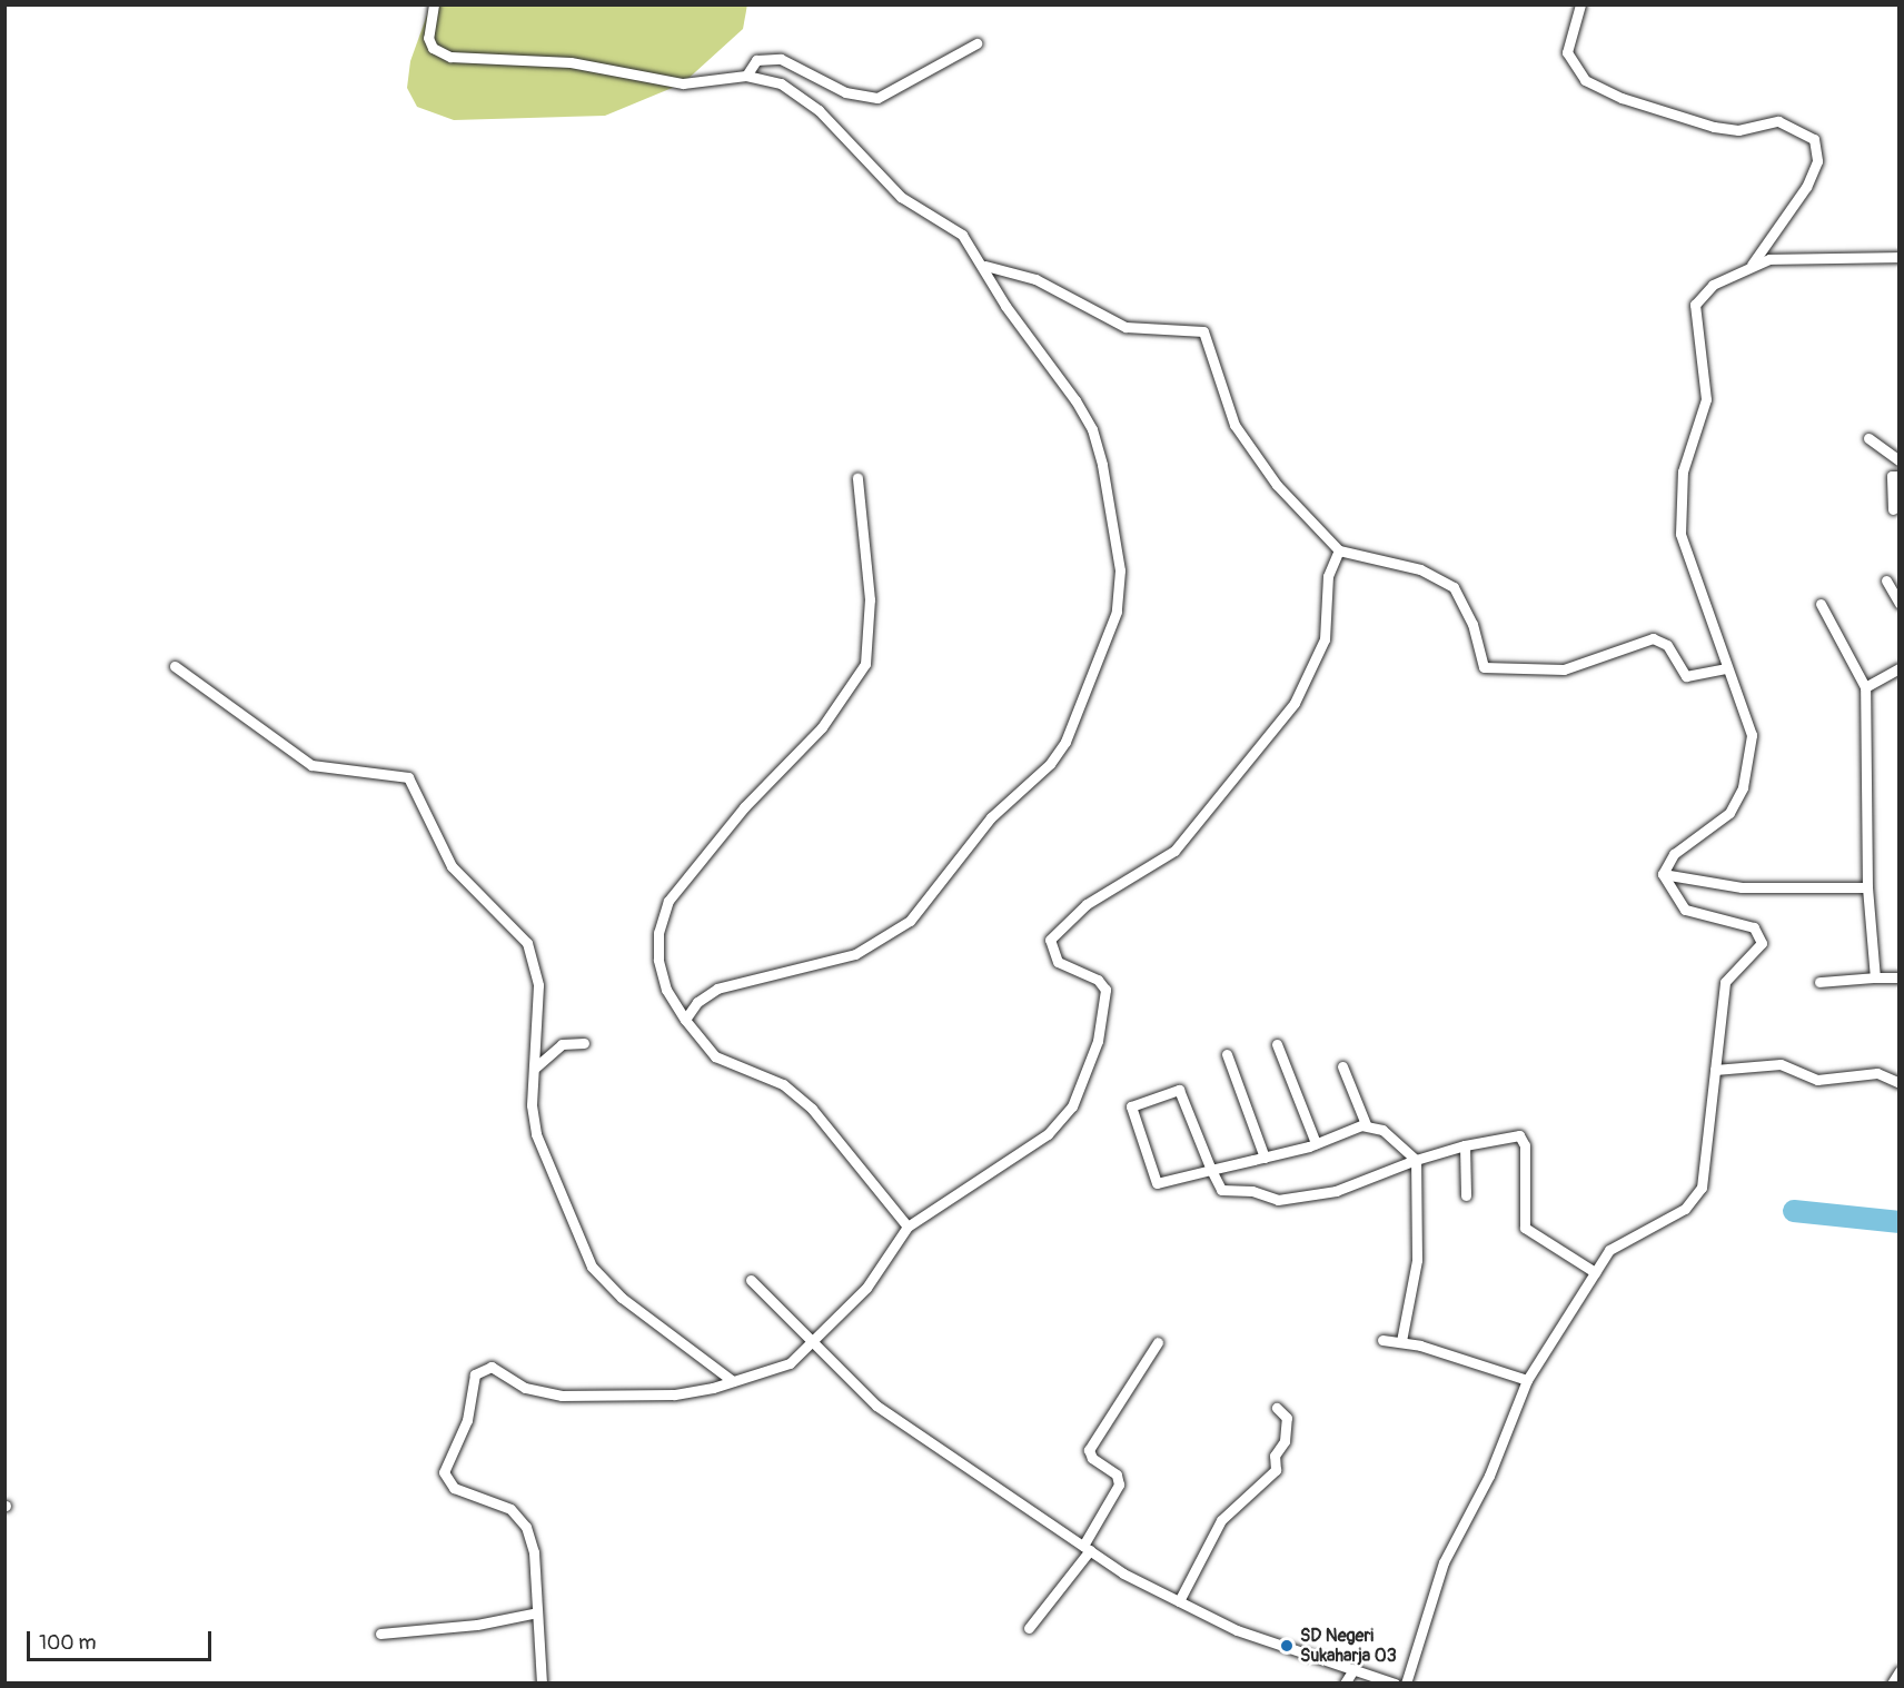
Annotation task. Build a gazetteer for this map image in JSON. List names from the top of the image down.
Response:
{
  "places": ["SD Negeri Sukaharja 03"],
  "scale_bar": "100 m"
}
